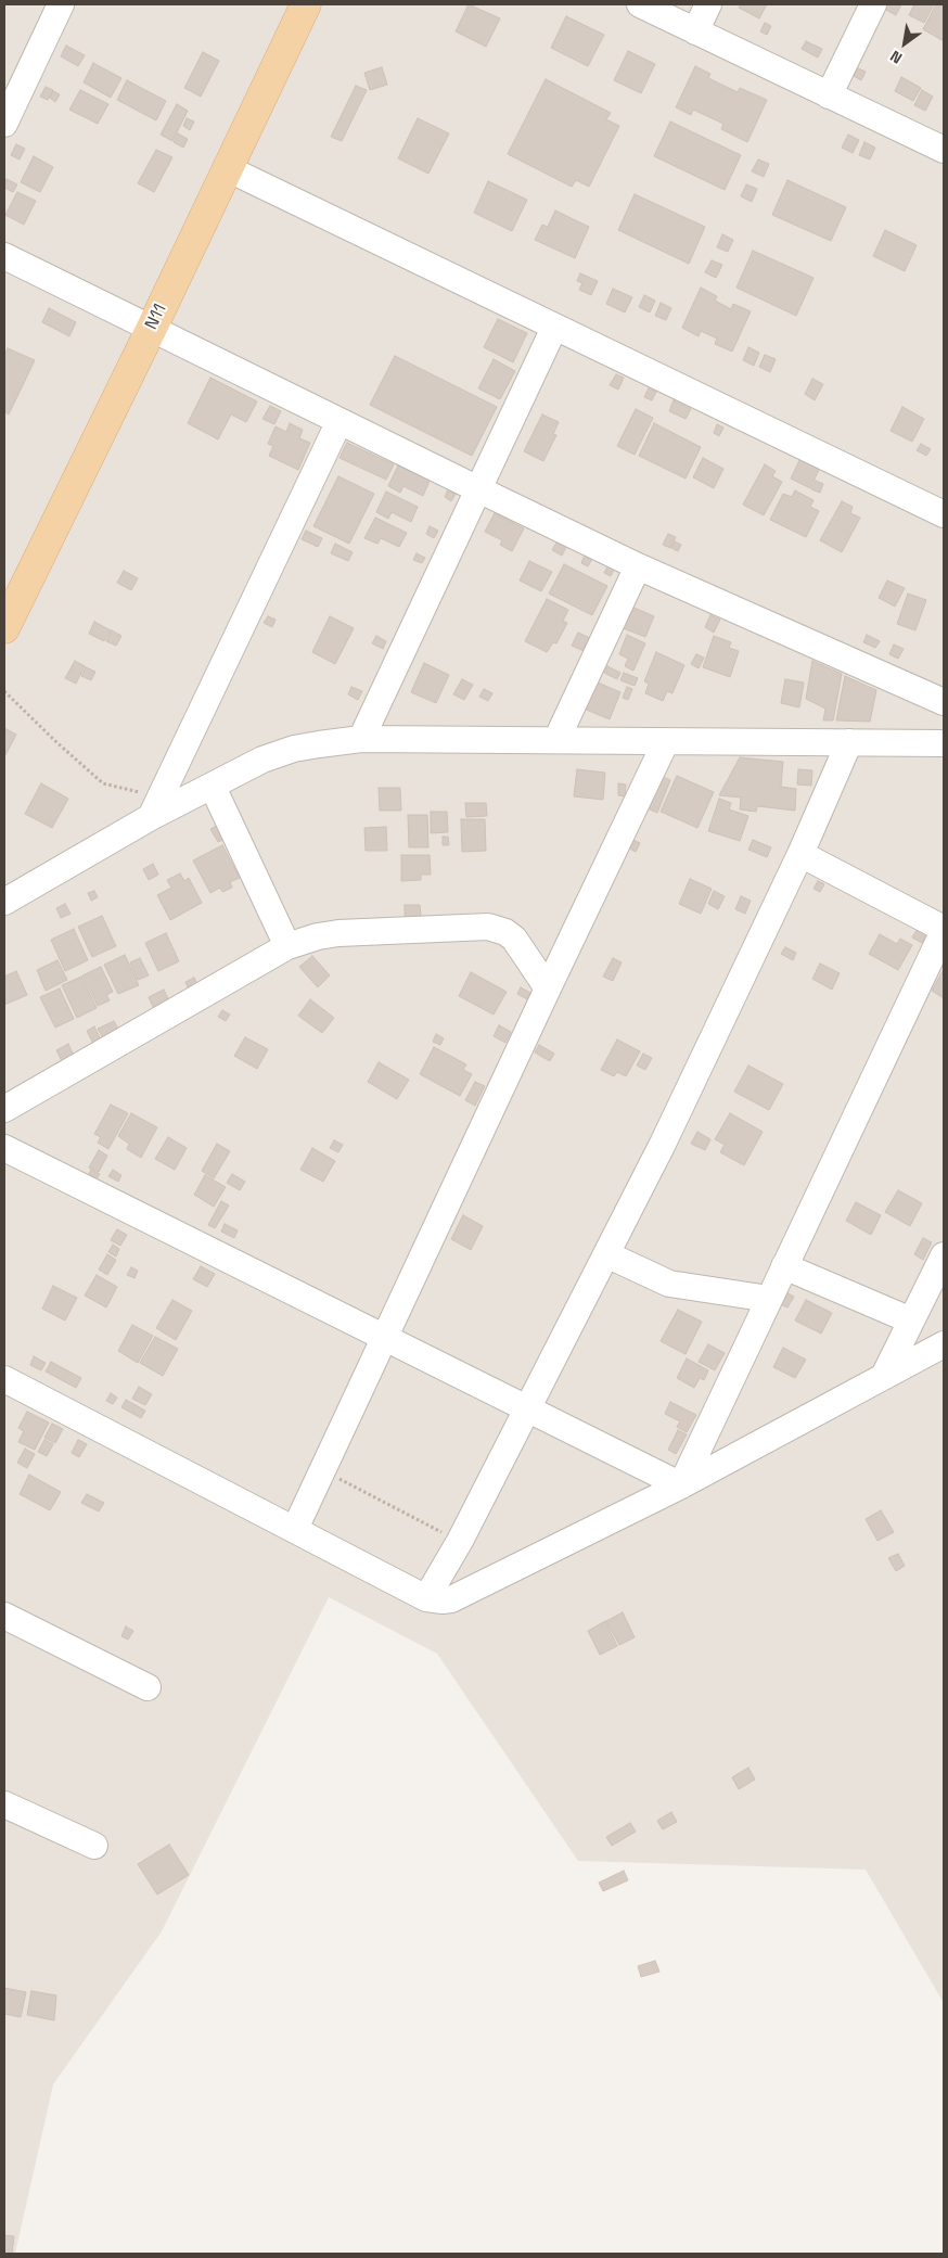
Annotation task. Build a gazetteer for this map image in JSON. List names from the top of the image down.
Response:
{
  "streets": {
    "main road": ["N11"]
  },
  "north": "bottom left"
}
